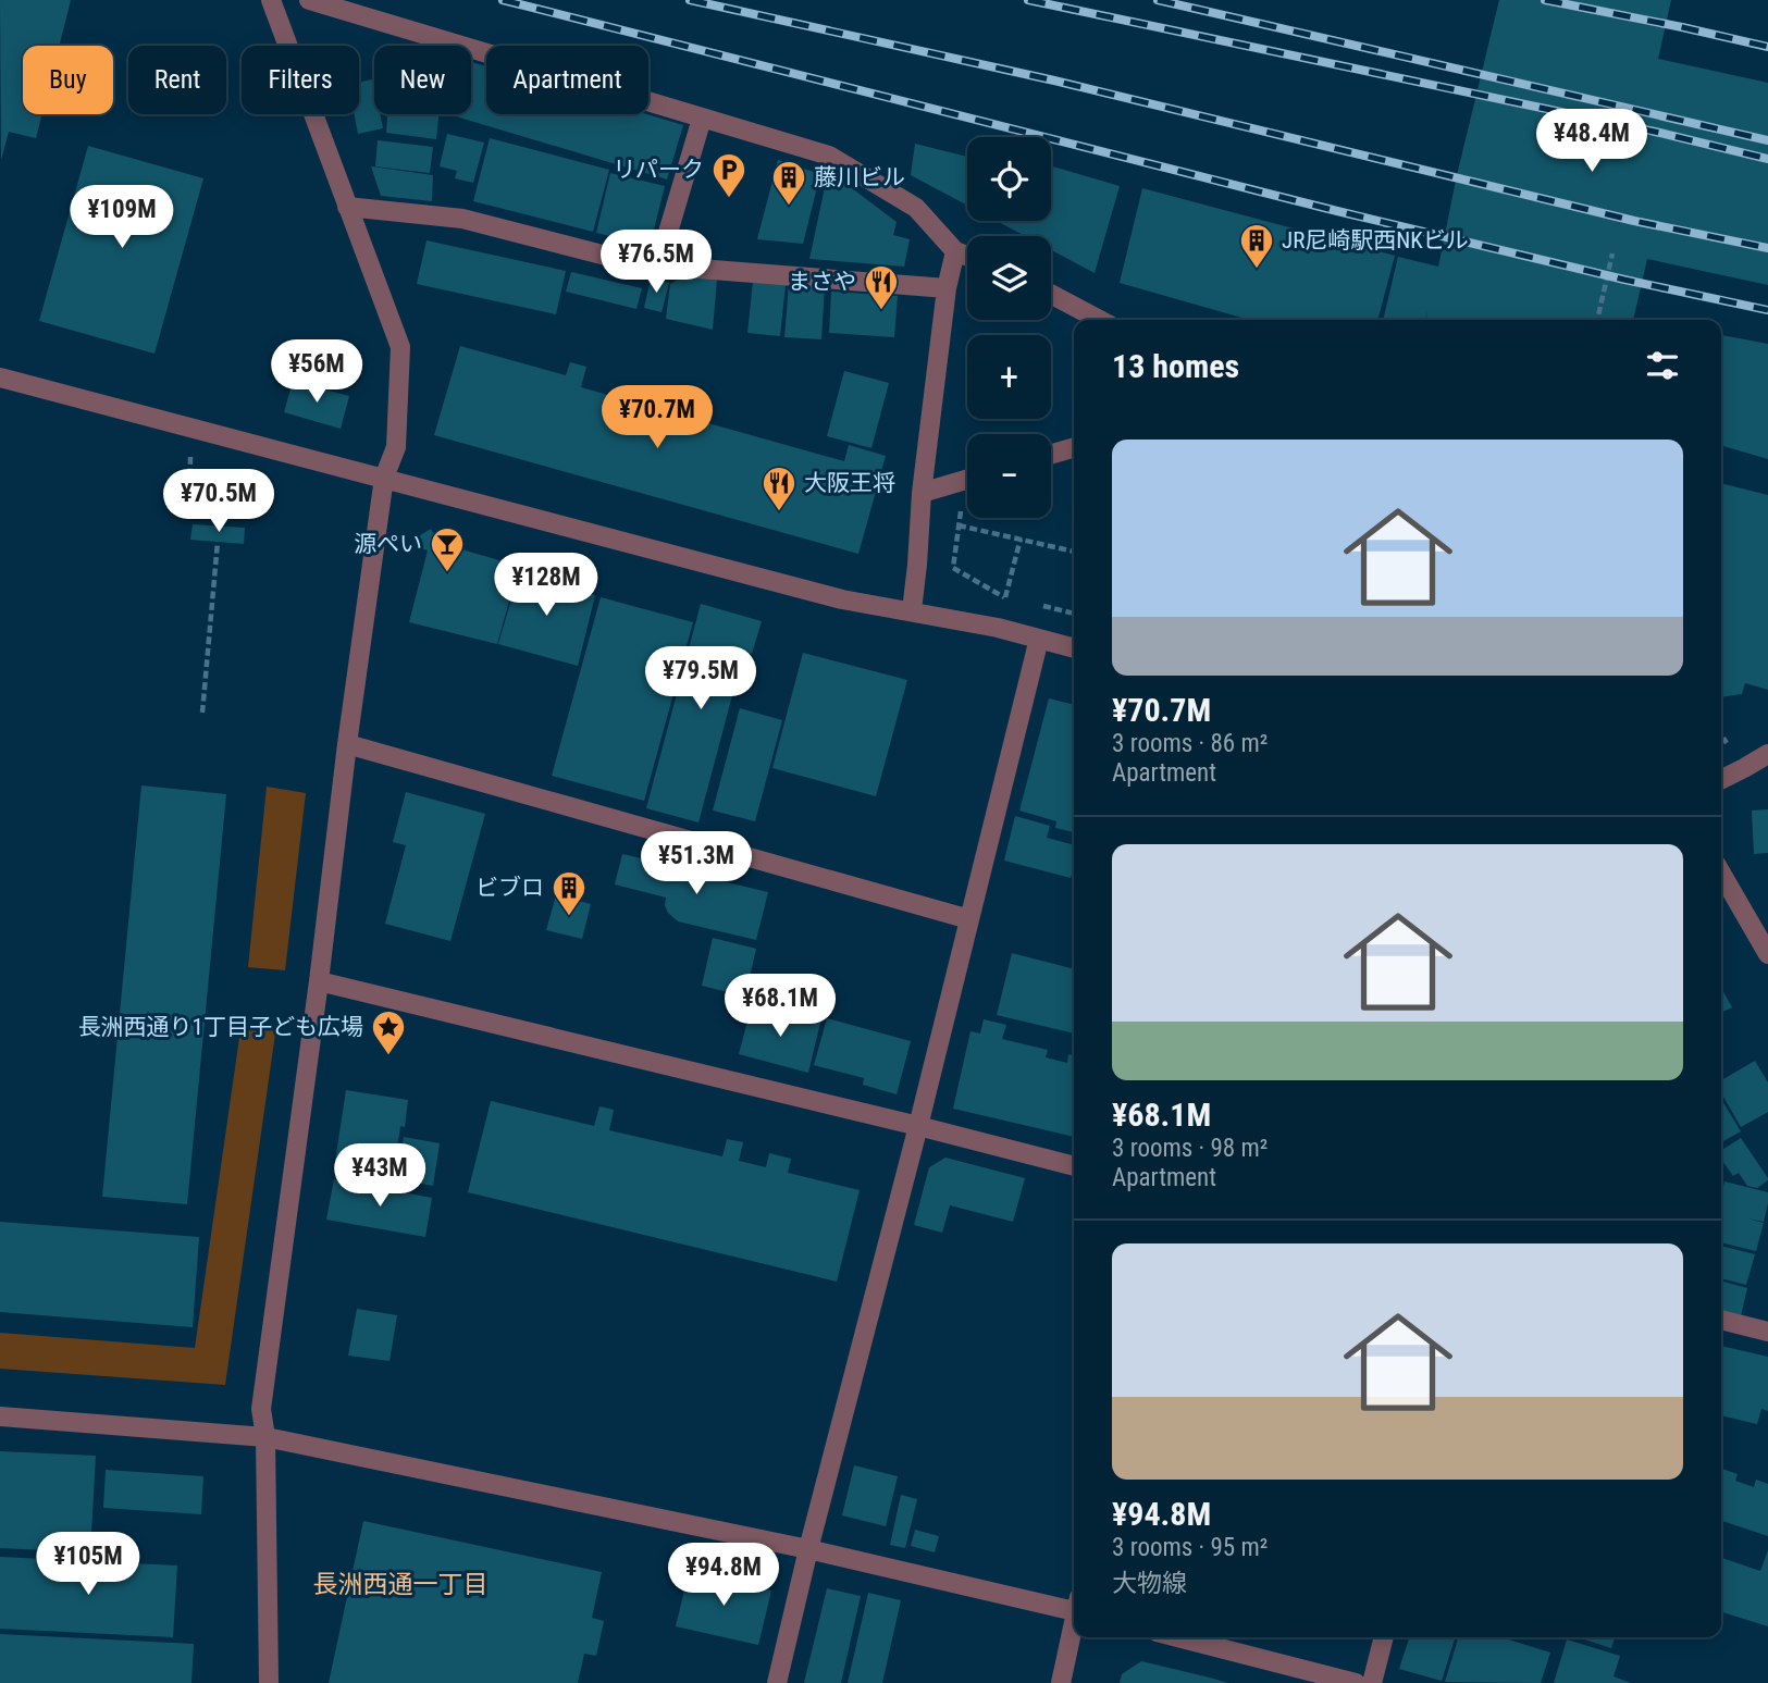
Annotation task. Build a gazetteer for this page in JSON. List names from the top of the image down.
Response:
{
  "districts": ["長洲西通一丁目"],
  "places": {
    "parking": ["リパーク"],
    "building": ["藤川ビル", "JR尼崎駅西NKビル", "ビブロ"],
    "restaurant": ["まさや", "大阪王将"],
    "bar": ["源ぺい"],
    "place": ["長洲西通り1丁目子ども広場"]
  },
  "page": {
    "chip": [
      "Buy",
      "Rent",
      "Filters",
      "New",
      "Apartment"
    ],
    "price": [
      "¥48.4M",
      "¥109M",
      "¥76.5M",
      "¥56M",
      "¥70.7M",
      "¥70.5M",
      "¥128M",
      "¥79.5M",
      "¥51.3M",
      "¥68.1M",
      "¥43M",
      "¥105M",
      "¥94.8M"
    ],
    "map_buttons": ["+", "−"],
    "heading": "13 homes",
    "list": [
      {
        "name": "¥70.7M",
        "note": "3 rooms · 86 m² · Apartment"
      },
      {
        "name": "¥68.1M",
        "note": "3 rooms · 98 m² · Apartment"
      },
      {
        "name": "¥94.8M",
        "note": "3 rooms · 95 m² · 大物線"
      }
    ]
  }
}
